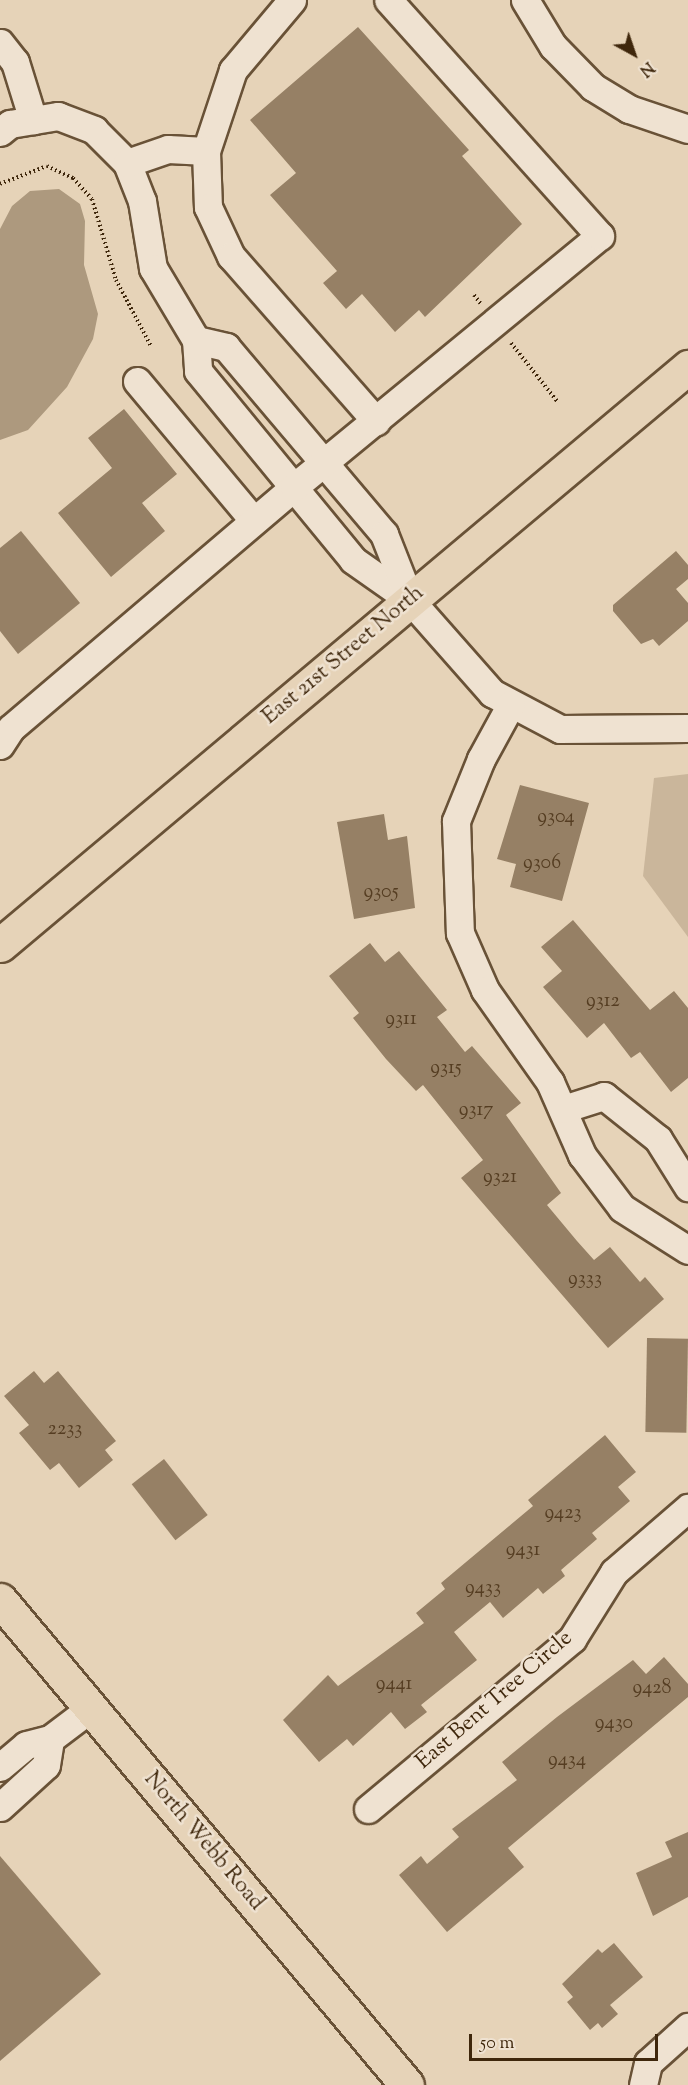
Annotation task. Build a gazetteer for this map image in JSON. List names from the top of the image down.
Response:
{
  "streets": {
    "main road": ["East 21st Street North", "North Webb Road"],
    "street": ["East Bent Tree Circle"]
  },
  "house_numbers": [
    "9304",
    "9306",
    "9305",
    "9312",
    "9311",
    "9315",
    "9317",
    "9321",
    "9333",
    "2233",
    "9423",
    "9431",
    "9433",
    "9441",
    "9428",
    "9430",
    "9434"
  ],
  "scale_bar": "50 m",
  "north": "bottom right"
}
